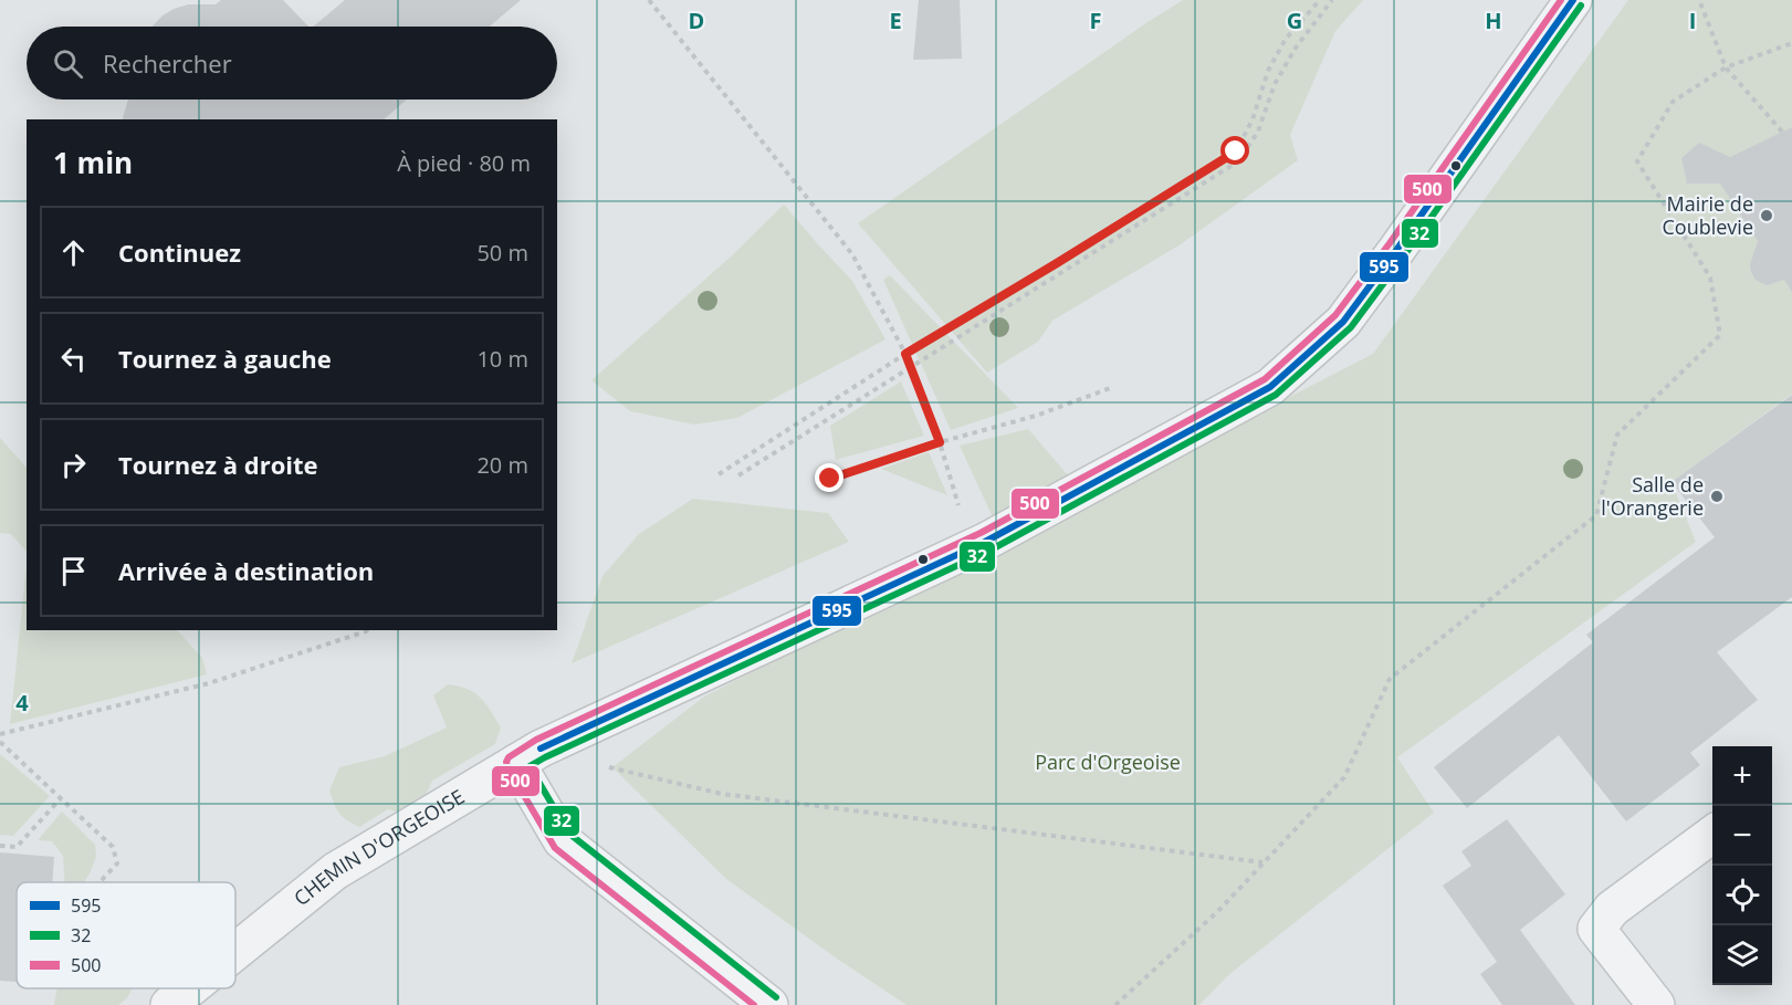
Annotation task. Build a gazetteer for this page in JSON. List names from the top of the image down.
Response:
{
  "streets": {
    "street": ["CHEMIN D'ORGEOISE"]
  },
  "parks": ["Parc d'Orgeoise"],
  "places": ["Mairie de Coublevie", "Salle de l'Orangerie"],
  "lines": ["transit line 595", "transit line 500", "transit line 32"],
  "legend": ["595", "32", "500"],
  "page": {
    "search": "Rechercher",
    "heading": ["1 min", "À pied · 80 m"],
    "list": [
      ["Continuez", "50 m"],
      ["Tournez à gauche", "10 m"],
      ["Tournez à droite", "20 m"],
      "Arrivée à destination"
    ],
    "map_buttons": ["+", "−"]
  },
  "grid": {
    "columns": [
      "D",
      "E",
      "F",
      "G",
      "H",
      "I"
    ],
    "rows": ["4"]
  }
}
